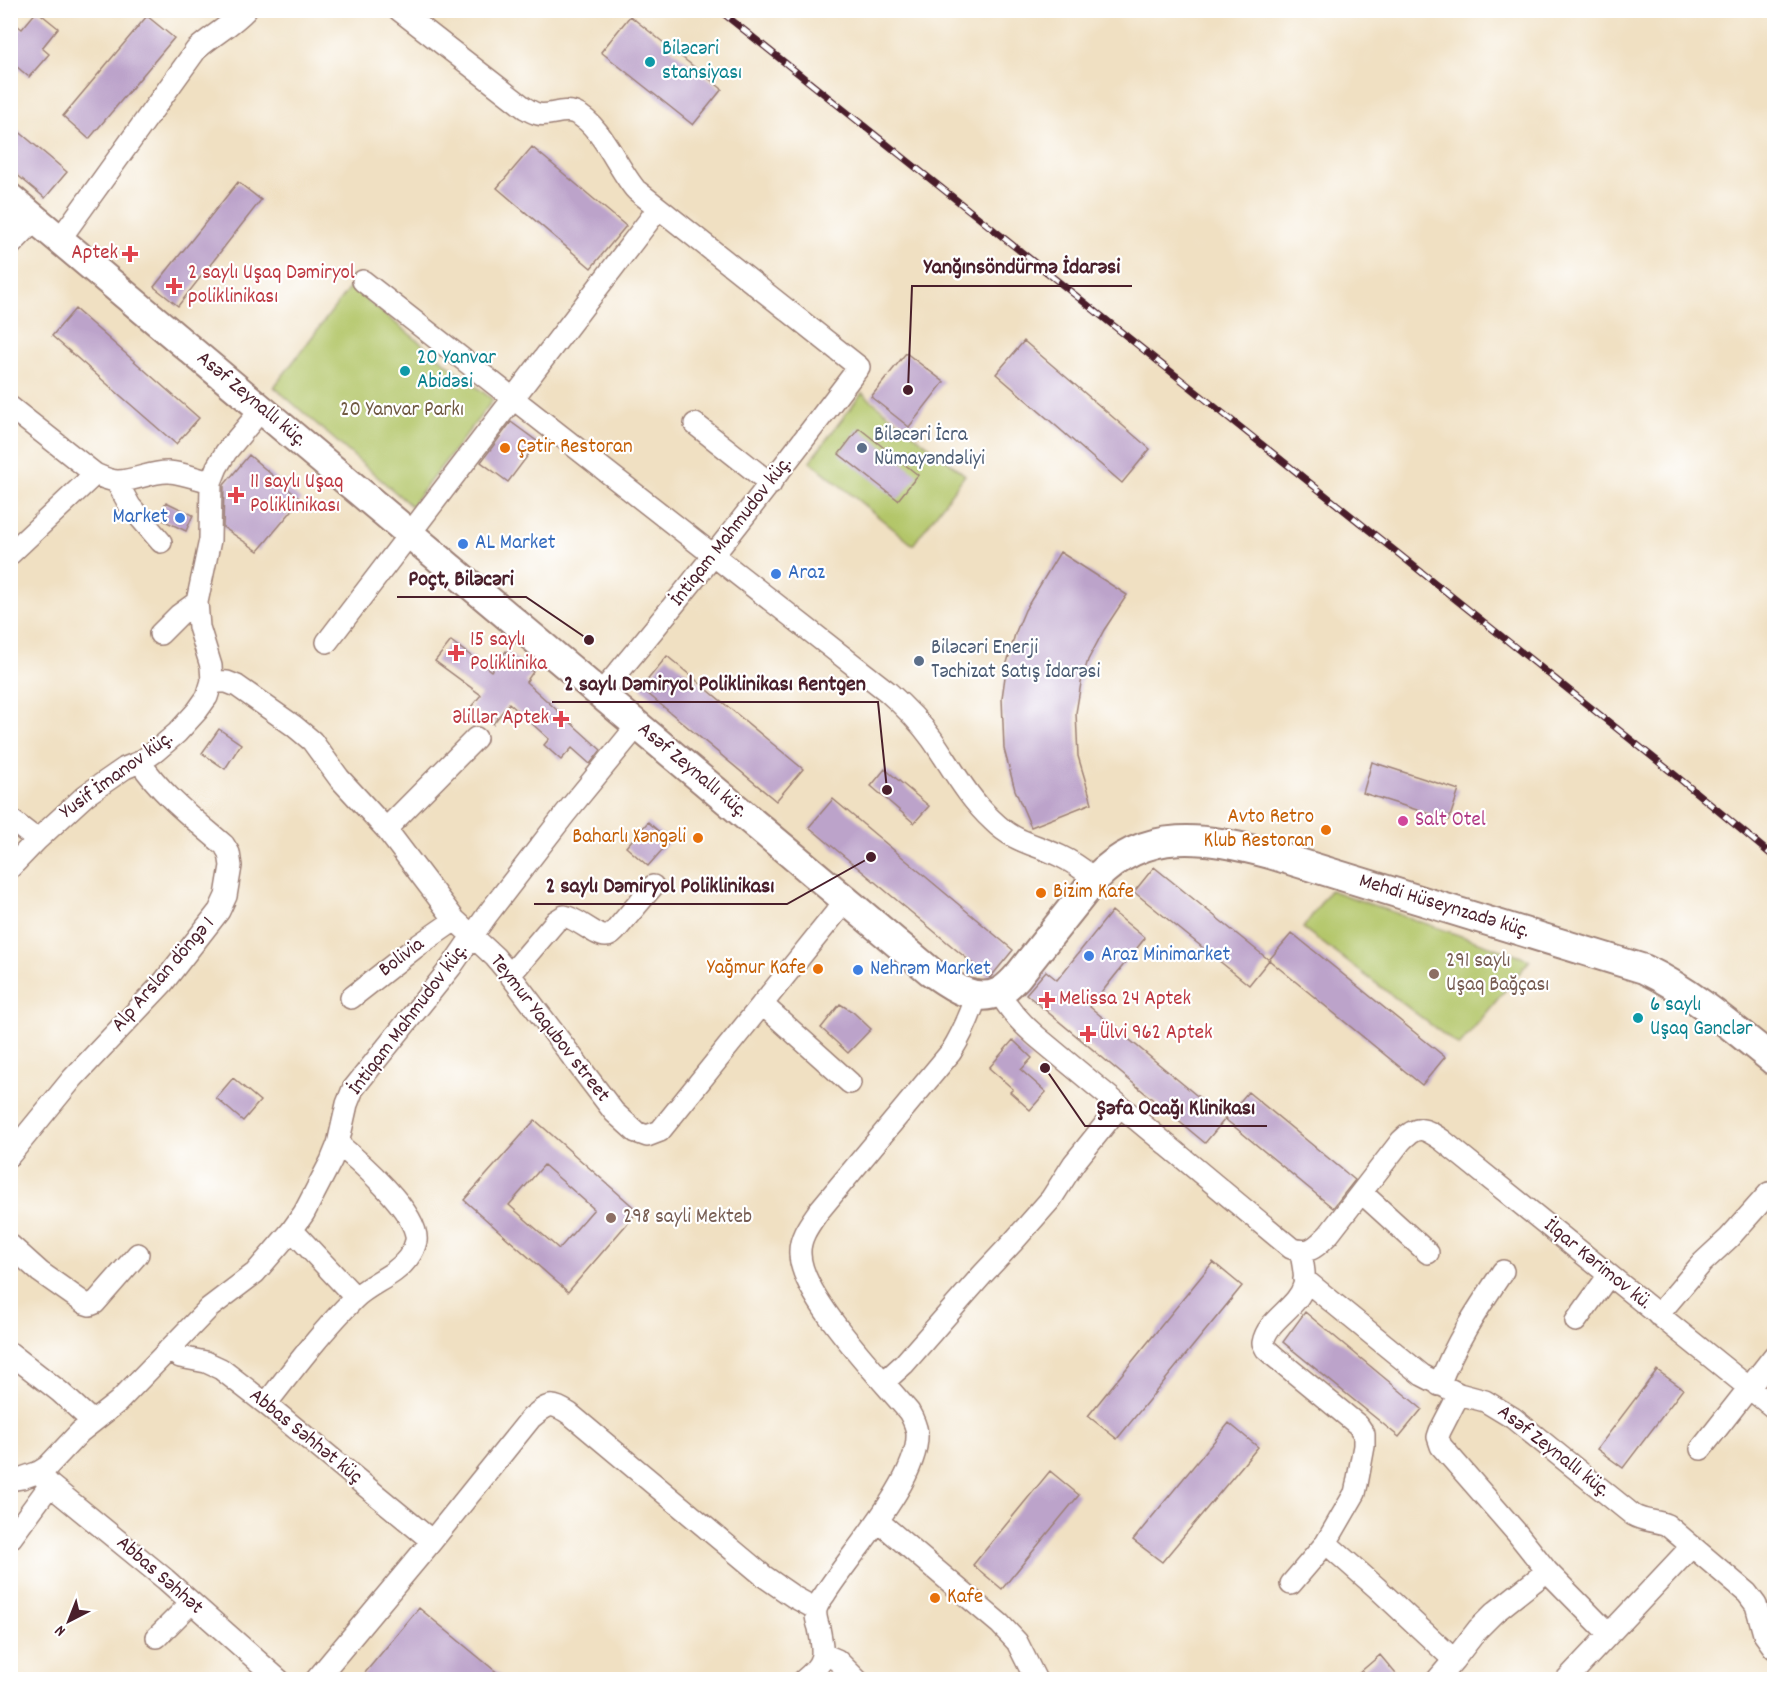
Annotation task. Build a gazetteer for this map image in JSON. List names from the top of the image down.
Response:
{
  "streets": {
    "main road": ["Asəf Zeynallı küç.", "Mehdi Hüseynzadə küç."],
    "street": [
      "İntiqam Mahmudov küç.",
      "Yusif İmanov küç.",
      "Bolivia",
      "Alp Arslan döngə 1",
      "Teymur Yaqubov street",
      "İlqar Kərimov kü.",
      "Abbas Səhhət küç",
      "Abbas Səhhət"
    ]
  },
  "crossings": [
    ["Asəf Zeynallı küç.", "İntiqam Mahmudov küç."],
    ["Asəf Zeynallı küç.", "Teymur Yaqubov street"],
    ["İntiqam Mahmudov küç.", "Teymur Yaqubov street"],
    ["İntiqam Mahmudov küç.", "Abbas Səhhət küç"],
    ["İntiqam Mahmudov küç.", "Abbas Səhhət"],
    ["Yusif İmanov küç.", "Alp Arslan döngə 1"],
    ["Yusif İmanov küç.", "Teymur Yaqubov street"],
    ["Bolivia", "Teymur Yaqubov street"]
  ],
  "parks": ["20 Yanvar Parkı"],
  "places": {
    "other": [
      "Biləcəri stansiyası",
      "20 Yanvar Abidəsi",
      "Yanğınsöndürmə İdarəsi",
      "Çətir Restoran",
      "Biləcəri İcra Nümayəndəliyi",
      "Market",
      "AL Market",
      "Araz",
      "Poçt, Biləcəri",
      "Biləcəri Enerji Təchizat Satış İdarəsi",
      "2 saylı Dəmiryol Poliklinikası Rentgen",
      "Salt Otel",
      "Avto Retro Klub Restoran",
      "Baharlı Xəngəli",
      "2 saylı Dəmiryol Poliklinikası",
      "Bizim Kafe",
      "Araz Minimarket",
      "Yağmur Kafe",
      "Nehrəm Market",
      "291 saylı Uşaq Bağçası",
      "6 saylı Uşaq Gənclər",
      "Şəfa Ocağı Klinikası",
      "298 sayli Mekteb",
      "Kafe"
    ],
    "health": [
      "Aptek",
      "2 saylı Uşaq Dəmiryol poliklinikası",
      "11 saylı Uşaq Poliklinikası",
      "15 saylı Poliklinika",
      "Əlillər Aptek",
      "Melissa 24 Aptek",
      "Ülvi 962 Aptek"
    ]
  },
  "north": "bottom left"
}
